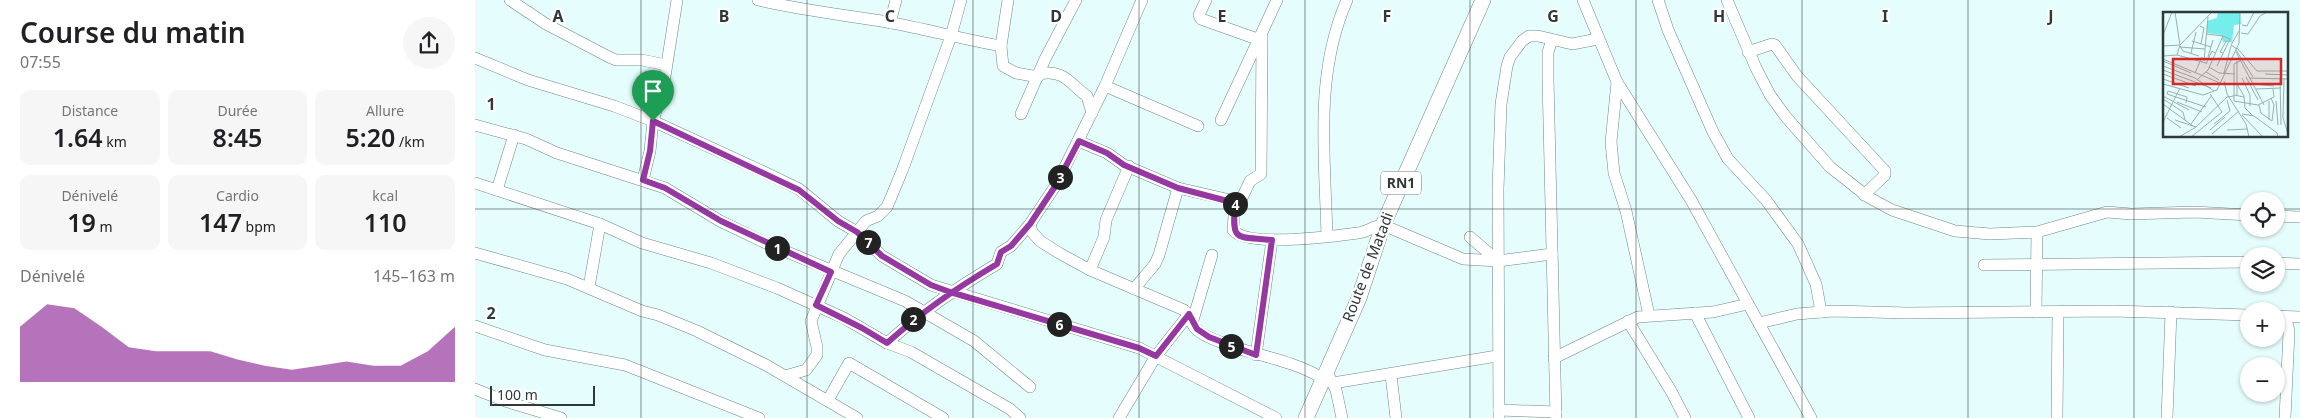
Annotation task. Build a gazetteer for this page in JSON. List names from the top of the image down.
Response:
{
  "streets": {
    "highway": ["RN1", "Route de Matadi"]
  },
  "crossings": [
    ["RN1", "Route de Matadi"]
  ],
  "scale_bar": "100 m",
  "page": {
    "heading": ["Course du matin", "07:55"],
    "stats": [
      ["Distance", "1.64 km"],
      ["Durée", "8:45"],
      ["Allure", "5:20 /km"],
      ["Dénivelé", "19 m"],
      ["Cardio", "147 bpm"],
      ["kcal", "110"]
    ],
    "pins": [
      "3",
      "4",
      "7",
      "1",
      "2",
      "6",
      "5"
    ],
    "map_buttons": ["+", "−"],
    "chart": ["Dénivelé", "145–163 m"],
    "scale": "100 m"
  },
  "grid": {
    "columns": [
      "A",
      "B",
      "C",
      "D",
      "E",
      "F",
      "G",
      "H",
      "I",
      "J"
    ],
    "rows": ["1", "2"]
  }
}
